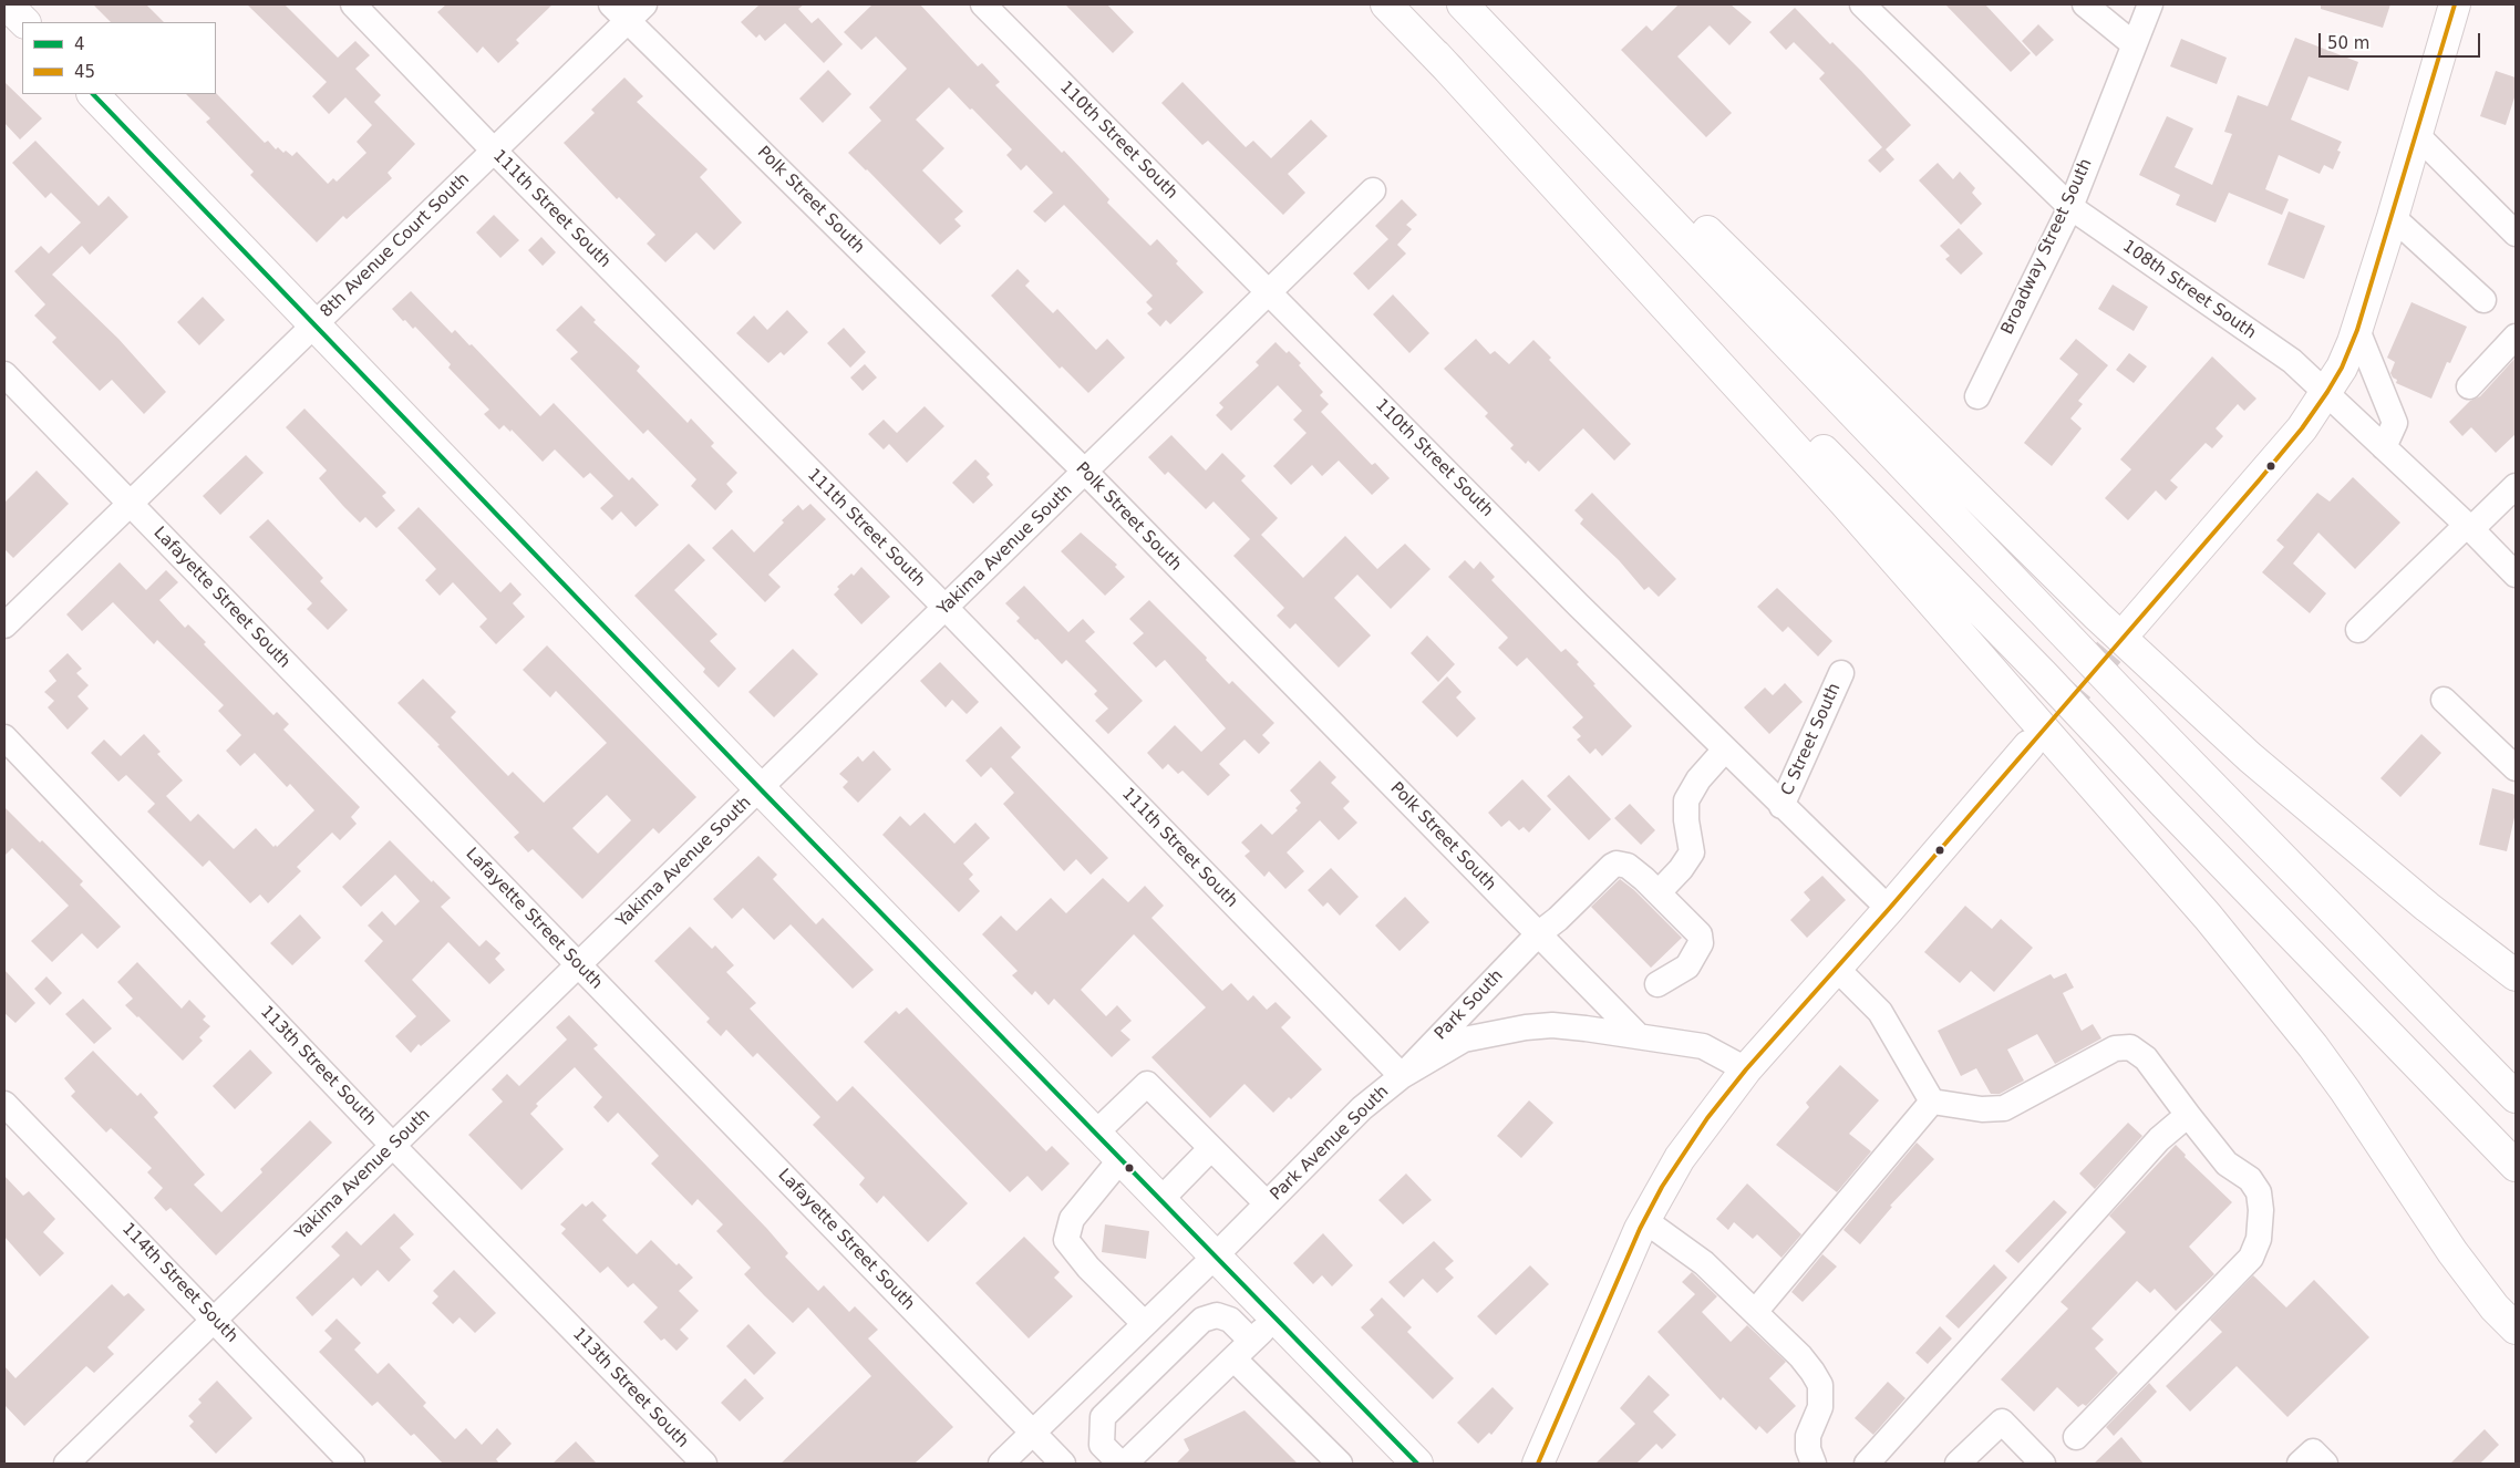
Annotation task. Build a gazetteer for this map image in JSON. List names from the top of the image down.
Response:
{
  "streets": {
    "street": [
      "110th Street South",
      "Polk Street South",
      "111th Street South",
      "8th Avenue Court South",
      "Broadway Street South",
      "108th Street South",
      "Yakima Avenue South",
      "Lafayette Street South",
      "C Street South",
      "Park South",
      "113th Street South",
      "Park Avenue South",
      "114th Street South"
    ]
  },
  "crossings": [
    ["110th Street South", "Yakima Avenue South"],
    ["110th Street South", "C Street South"],
    ["Polk Street South", "8th Avenue Court South"],
    ["Polk Street South", "Yakima Avenue South"],
    ["Polk Street South", "Park South"],
    ["Polk Street South", "Park Avenue South"],
    ["111th Street South", "8th Avenue Court South"],
    ["111th Street South", "Yakima Avenue South"],
    ["111th Street South", "Park South"],
    ["111th Street South", "Park Avenue South"],
    ["8th Avenue Court South", "Lafayette Street South"],
    ["Broadway Street South", "108th Street South"],
    ["Yakima Avenue South", "Lafayette Street South"],
    ["Yakima Avenue South", "113th Street South"],
    ["Yakima Avenue South", "114th Street South"],
    ["Lafayette Street South", "Park Avenue South"],
    ["Park South", "Park Avenue South"]
  ],
  "lines": ["transit line 45", "transit line 4"],
  "legend": ["4", "45"],
  "scale_bar": "50 m"
}
